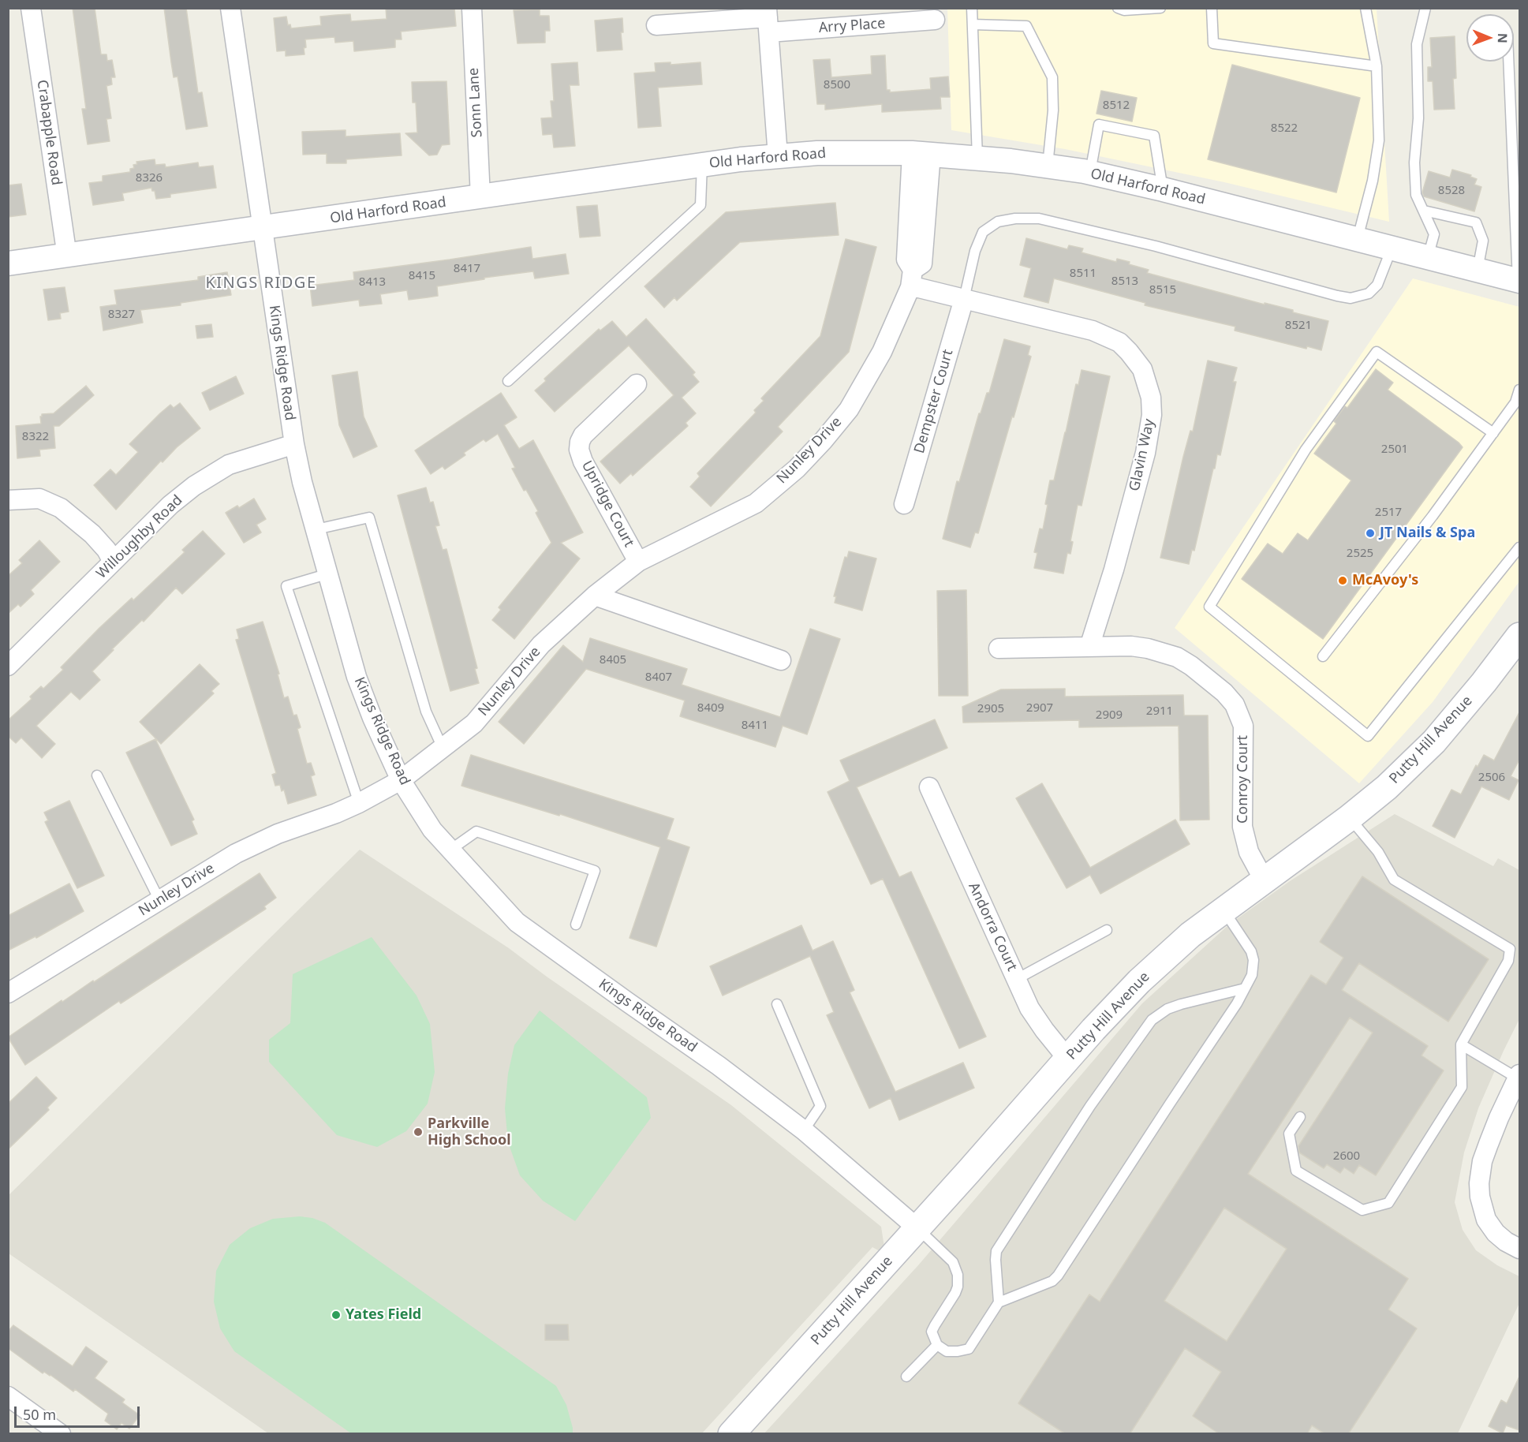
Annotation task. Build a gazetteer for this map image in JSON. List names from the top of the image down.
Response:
{
  "streets": {
    "main road": ["Putty Hill Avenue"],
    "street": [
      "Arry Place",
      "Sonn Lane",
      "Crabapple Road",
      "Old Harford Road",
      "Kings Ridge Road",
      "Dempster Court",
      "Nunley Drive",
      "Glavin Way",
      "Upridge Court",
      "Willoughby Road",
      "Conroy Court",
      "Andorra Court"
    ]
  },
  "crossings": [
    ["Sonn Lane", "Old Harford Road"],
    ["Crabapple Road", "Old Harford Road"],
    ["Old Harford Road", "Kings Ridge Road"],
    ["Kings Ridge Road", "Nunley Drive"],
    ["Kings Ridge Road", "Willoughby Road"],
    ["Kings Ridge Road", "Putty Hill Avenue"],
    ["Dempster Court", "Glavin Way"],
    ["Nunley Drive", "Glavin Way"],
    ["Nunley Drive", "Upridge Court"],
    ["Glavin Way", "Conroy Court"],
    ["Putty Hill Avenue", "Conroy Court"],
    ["Putty Hill Avenue", "Andorra Court"]
  ],
  "districts": ["KINGS RIDGE"],
  "places": [
    "JT Nails & Spa",
    "McAvoy's",
    "Parkville High School",
    "Yates Field"
  ],
  "house_numbers": [
    "8500",
    "8512",
    "8522",
    "8326",
    "8528",
    "8417",
    "8511",
    "8415",
    "8513",
    "8413",
    "8515",
    "8327",
    "8521",
    "8322",
    "2501",
    "2517",
    "2525",
    "8405",
    "8407",
    "8409",
    "2907",
    "2905",
    "2911",
    "2909",
    "8411",
    "2506",
    "2600"
  ],
  "scale_bar": "50 m",
  "north": "right"
}
